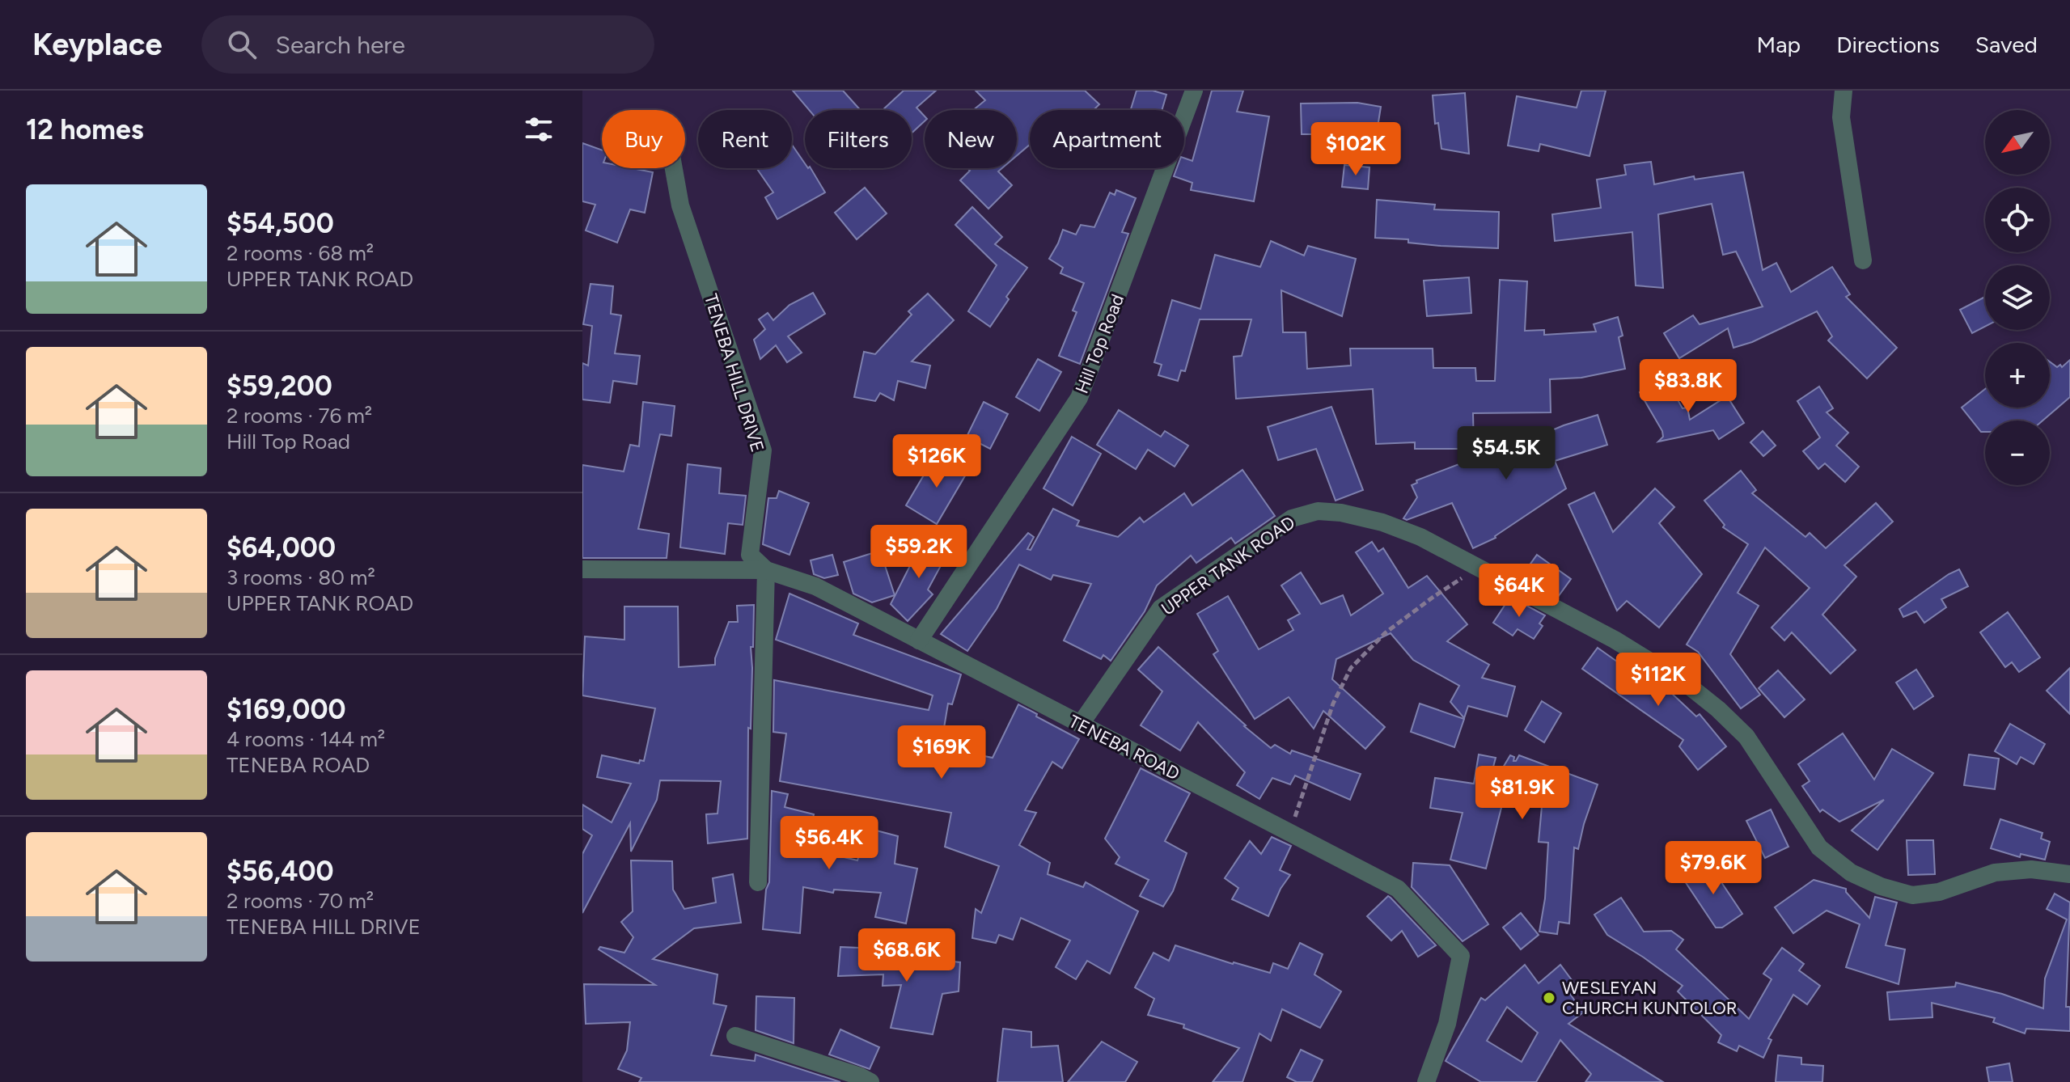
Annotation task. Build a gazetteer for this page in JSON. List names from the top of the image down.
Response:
{
  "streets": {
    "street": [
      "Hill Top Road",
      "TENEBA HILL DRIVE",
      "UPPER TANK ROAD",
      "TENEBA ROAD"
    ]
  },
  "crossings": [
    ["Hill Top Road", "TENEBA ROAD"],
    ["TENEBA HILL DRIVE", "TENEBA ROAD"],
    ["UPPER TANK ROAD", "TENEBA ROAD"]
  ],
  "places": ["WESLEYAN CHURCH KUNTOLOR"],
  "north": "bottom left",
  "page": {
    "header": "Keyplace",
    "search": "Search here",
    "nav": ["Map", "Directions", "Saved"],
    "heading": "12 homes",
    "map_buttons": ["+", "−"],
    "chip": [
      "Buy",
      "Rent",
      "Filters",
      "New",
      "Apartment"
    ],
    "price": [
      "$102K",
      "$83.8K",
      "$54.5K",
      "$126K",
      "$59.2K",
      "$64K",
      "$112K",
      "$169K",
      "$81.9K",
      "$56.4K",
      "$79.6K",
      "$68.6K"
    ],
    "list": [
      {
        "name": "$54,500",
        "note": "2 rooms · 68 m² · UPPER TANK ROAD"
      },
      {
        "name": "$59,200",
        "note": "2 rooms · 76 m² · Hill Top Road"
      },
      {
        "name": "$64,000",
        "note": "3 rooms · 80 m² · UPPER TANK ROAD"
      },
      {
        "name": "$169,000",
        "note": "4 rooms · 144 m² · TENEBA ROAD"
      },
      {
        "name": "$56,400",
        "note": "2 rooms · 70 m² · TENEBA HILL DRIVE"
      }
    ]
  }
}
